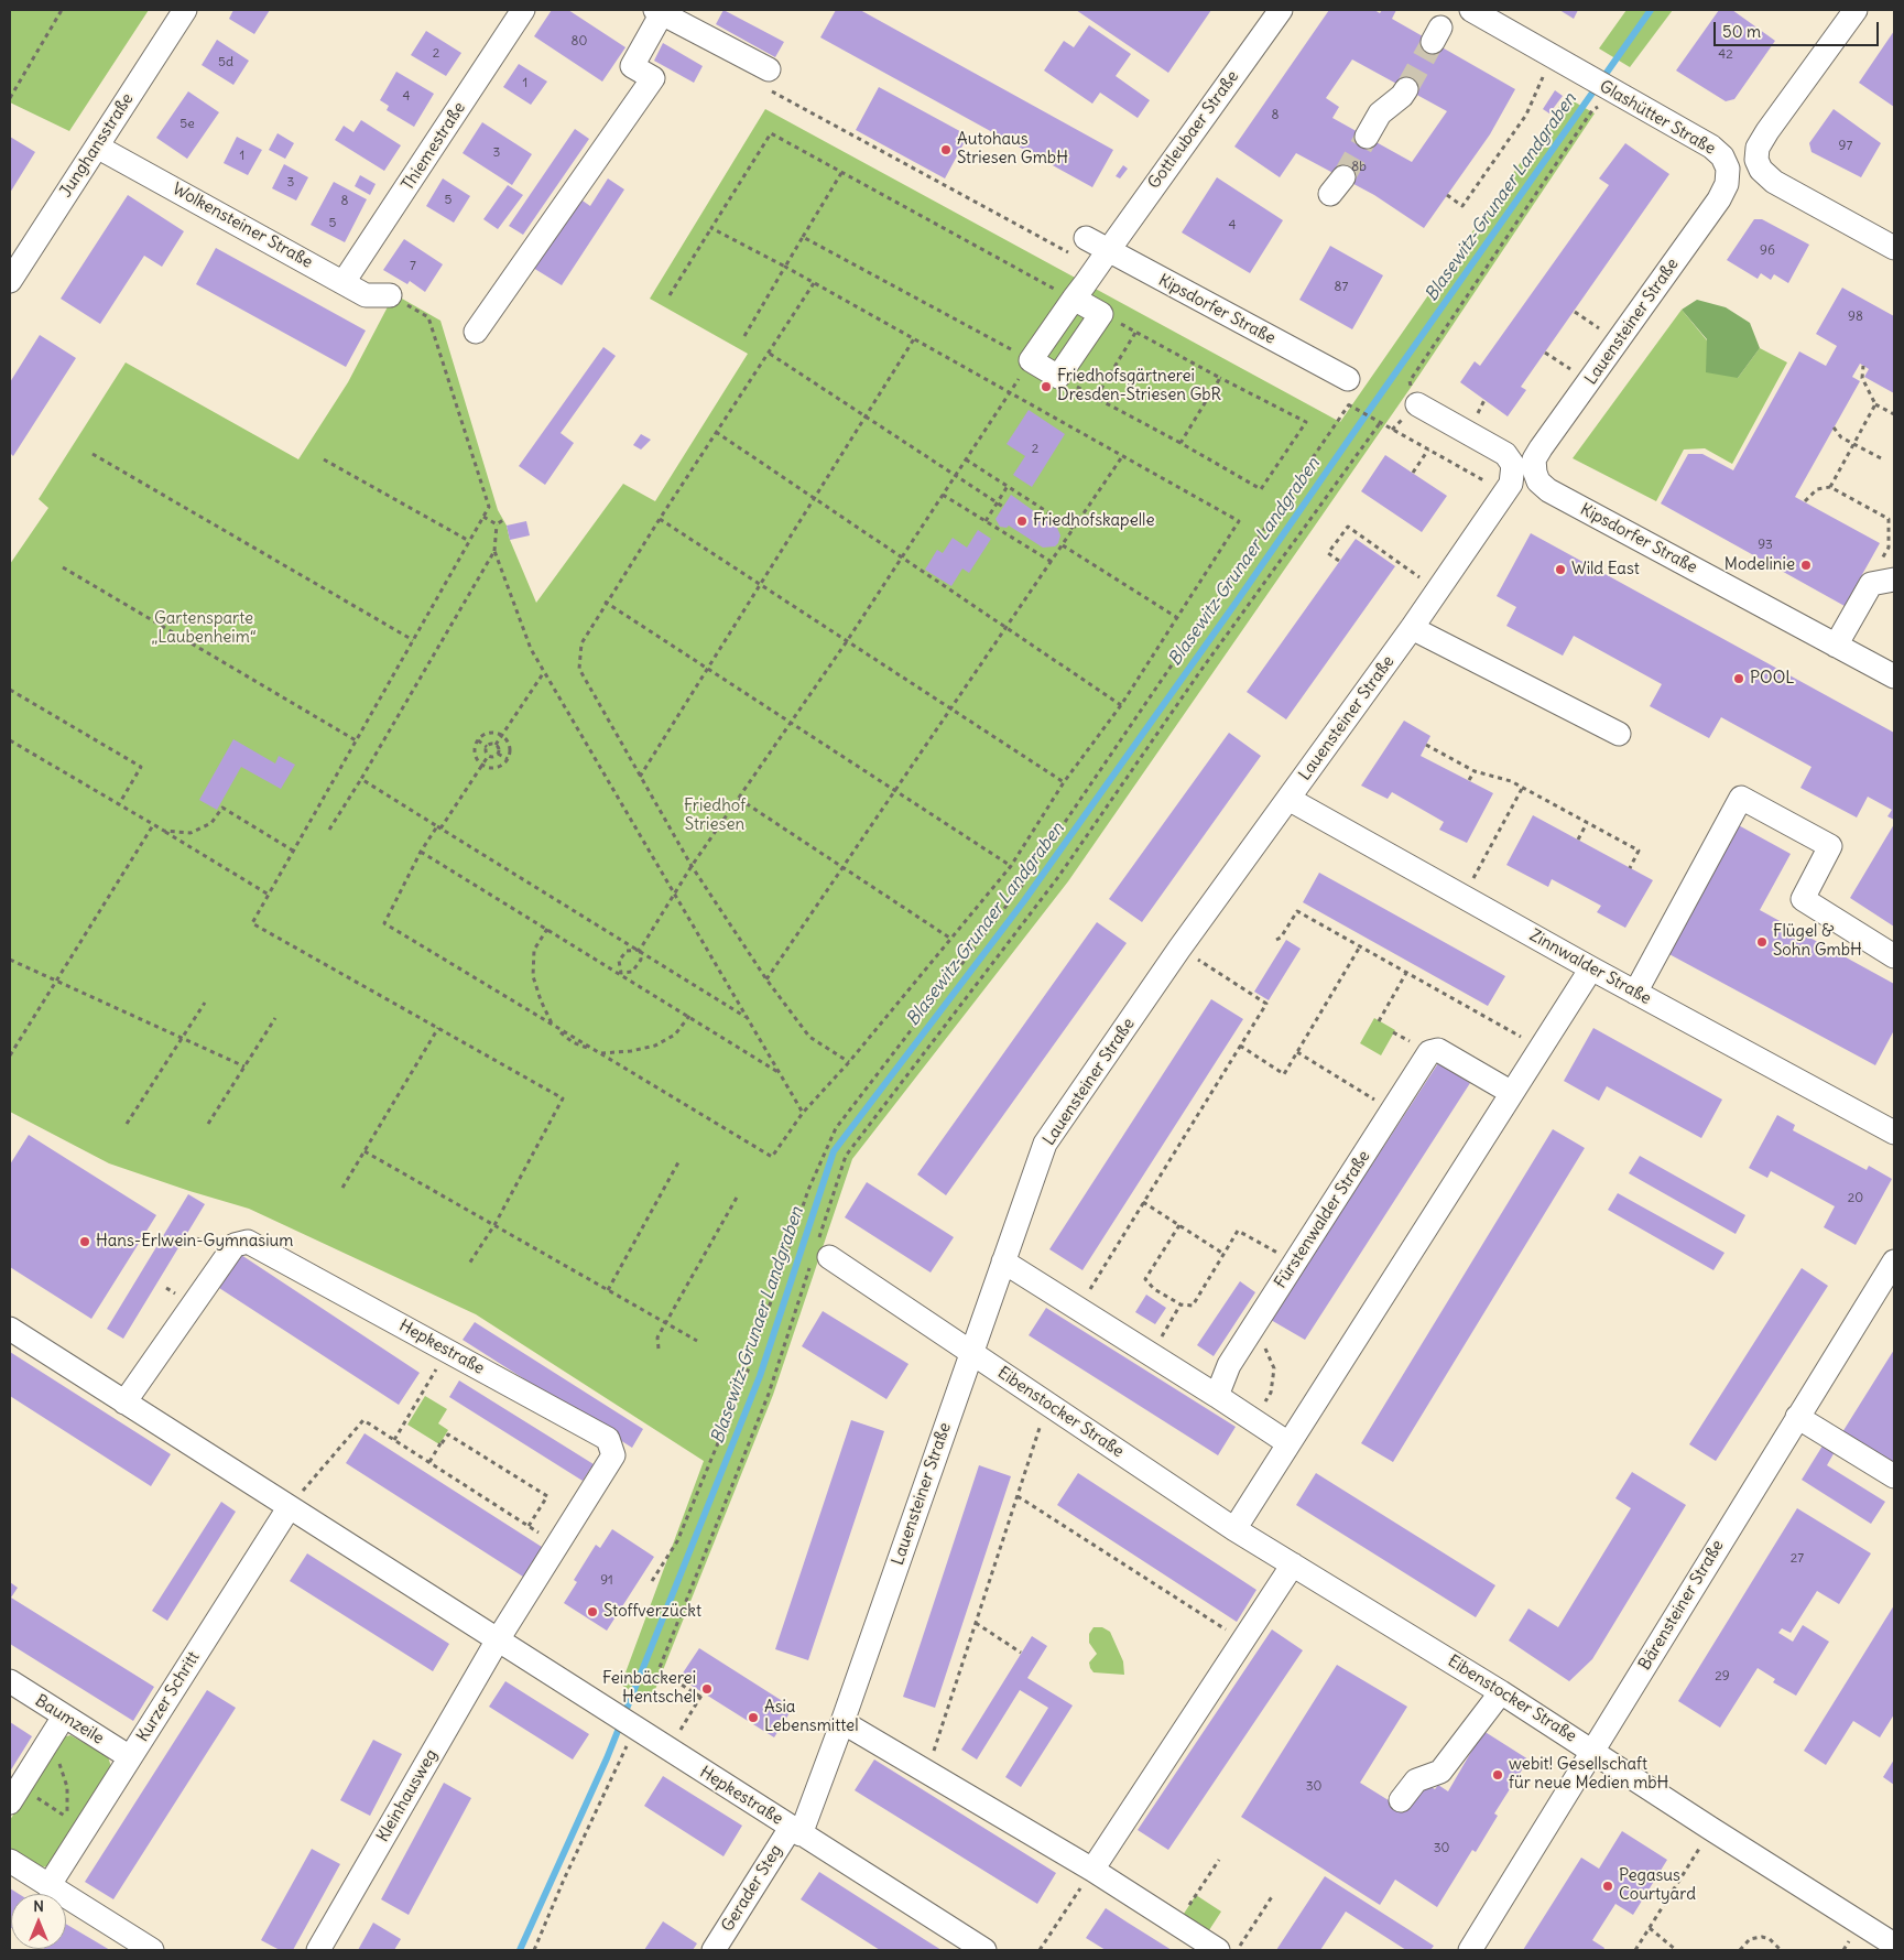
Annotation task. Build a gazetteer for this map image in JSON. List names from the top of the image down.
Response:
{
  "streets": {
    "street": [
      "Glashütter Straße",
      "Gottleubaer Straße",
      "Junghansstraße",
      "Thiemestraße",
      "Wolkensteiner Straße",
      "Kipsdorfer Straße",
      "Lauensteiner Straße",
      "Zinnwalder Straße",
      "Fürstenwalder Straße",
      "Hepkestraße",
      "Eibenstocker Straße",
      "Bärensteiner Straße",
      "Kurzer Schritt",
      "Baumzeile",
      "Kleinhausweg",
      "Gerader Steg"
    ]
  },
  "crossings": [
    ["Glashütter Straße", "Lauensteiner Straße"],
    ["Gottleubaer Straße", "Kipsdorfer Straße"],
    ["Junghansstraße", "Wolkensteiner Straße"],
    ["Thiemestraße", "Wolkensteiner Straße"],
    ["Kipsdorfer Straße", "Lauensteiner Straße"],
    ["Lauensteiner Straße", "Zinnwalder Straße"],
    ["Lauensteiner Straße", "Hepkestraße"],
    ["Lauensteiner Straße", "Eibenstocker Straße"],
    ["Lauensteiner Straße", "Gerader Steg"],
    ["Hepkestraße", "Kurzer Schritt"],
    ["Hepkestraße", "Kleinhausweg"],
    ["Hepkestraße", "Gerader Steg"],
    ["Eibenstocker Straße", "Bärensteiner Straße"],
    ["Kurzer Schritt", "Baumzeile"]
  ],
  "water": ["Blasewitz‐Grunaer Landgraben"],
  "parks": ["Gartensparte „Laubenheim“", "Friedhof Striesen"],
  "places": [
    "Autohaus Striesen GmbH",
    "Friedhofsgärtnerei Dresden-Striesen GbR",
    "Friedhofskapelle",
    "Modelinie",
    "Wild East",
    "POOL",
    "Flügel & Sohn GmbH",
    "Hans-Erlwein-Gymnasium",
    "Stoffverzückt",
    "Feinbäckerei Hentschel",
    "Asia Lebensmittel",
    "webit! Gesellschaft für neue Medien mbH",
    "Pegasus Courtyard"
  ],
  "house_numbers": [
    "80",
    "2",
    "42",
    "5d",
    "1",
    "4",
    "8",
    "5e",
    "97",
    "3",
    "1",
    "8b",
    "3",
    "5",
    "8",
    "5",
    "4",
    "96",
    "7",
    "87",
    "98",
    "2",
    "93",
    "20",
    "27",
    "91",
    "29",
    "30",
    "30"
  ],
  "scale_bar": "50 m",
  "north": "top"
}
